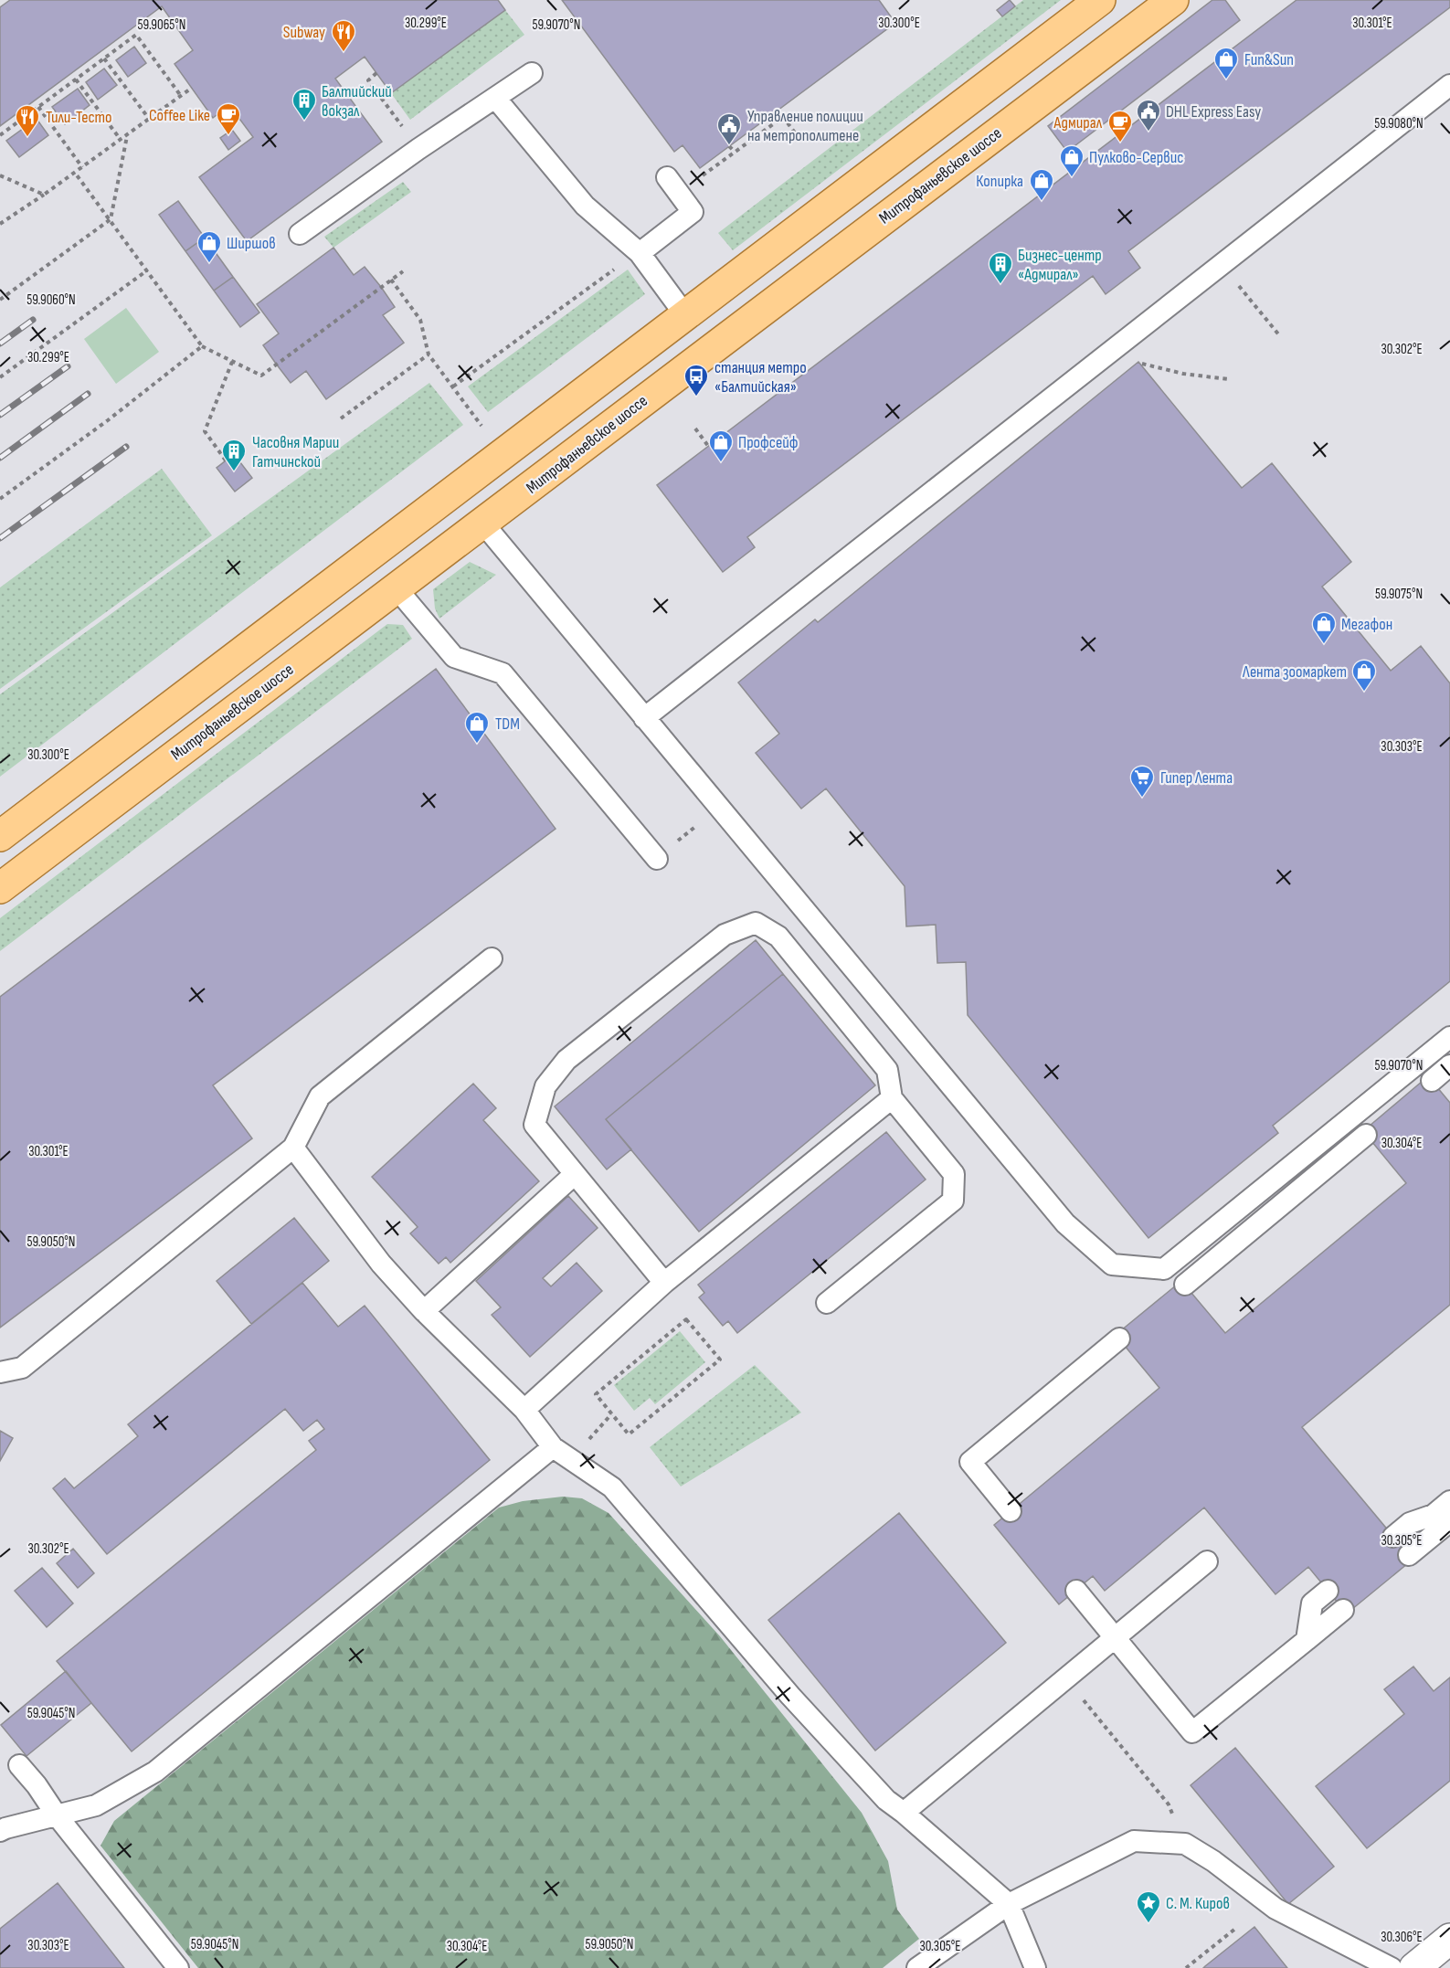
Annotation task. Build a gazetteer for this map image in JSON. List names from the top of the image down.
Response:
{
  "streets": {
    "main road": ["Митрофаньевское шоссе"]
  },
  "places": {
    "restaurant": ["Subway", "Тили-Тесто"],
    "shop": [
      "Fun&Sun",
      "Пулково-Сервис",
      "Копирка",
      "Ширшов",
      "Профсейф",
      "Мегафон",
      "Лента зоомаркет",
      "TDM"
    ],
    "building": ["Балтийский вокзал", "Бизнес-центр «Адмирал»", "Часовня Марии Гатчинской"],
    "public building": ["DHL Express Easy", "Управление полиции на метрополитене"],
    "cafe": ["Coffee Like", "Адмирал"],
    "bus stop": ["станция метро «Балтийская»"],
    "supermarket": ["Гипер Лента"],
    "place": ["С. М. Киров"]
  },
  "coordinates": [
    "30.299°E",
    "30.300°E",
    "30.301°E",
    "59.9065°N",
    "59.9070°N",
    "59.9080°N",
    "59.9060°N",
    "30.302°E",
    "59.9075°N",
    "30.303°E",
    "30.304°E",
    "59.9050°N",
    "30.305°E",
    "59.9045°N",
    "30.306°E"
  ]
}
